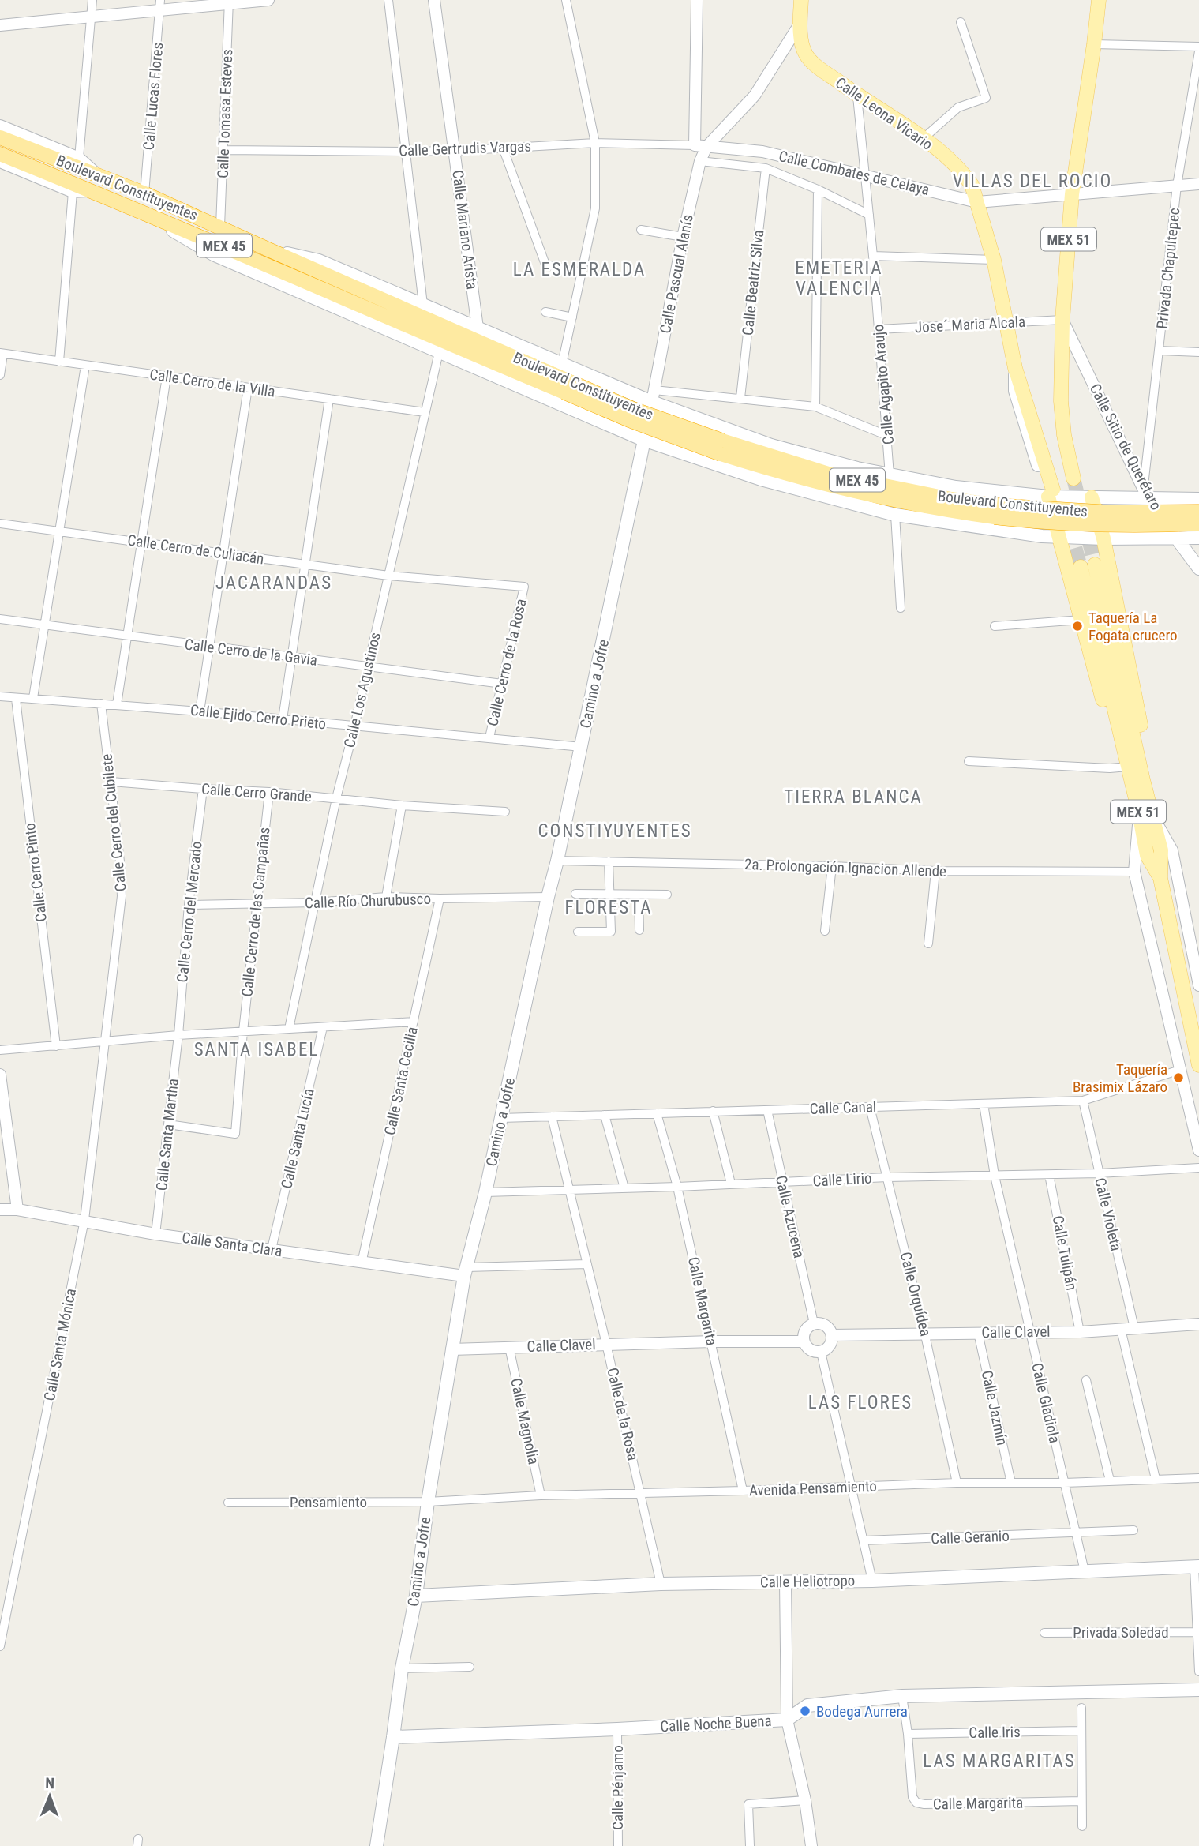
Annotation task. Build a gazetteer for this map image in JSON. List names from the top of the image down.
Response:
{
  "streets": {
    "highway": ["Boulevard Constituyentes", "MEX 45"],
    "main road": [
      "Calle Leona Vicario",
      "MEX 51",
      "Calle Sitio de Querétaro",
      "Camino a Jofre",
      "Calle Heliotropo",
      "Calle Noche Buena"
    ],
    "street": [
      "Calle Lucas Flores",
      "Calle Tomasa Esteves",
      "Calle Gertrudis Vargas",
      "Calle Combates de Celaya",
      "Calle Mariano Arista",
      "Privada Chapultepec",
      "Calle Pascual Alanís",
      "Calle Beatriz Silva",
      "Jose´ Maria Alcala",
      "Calle Cerro de la Villa",
      "Calle Agapito Araujo",
      "Calle Cerro de Culiacán",
      "Calle Cerro de la Gavia",
      "Calle Cerro de la Rosa",
      "Calle Los Agustinos",
      "Calle Ejido Cerro Prieto",
      "Calle Cerro Grande",
      "Calle Cerro del Cubilete",
      "2a. Prolongación Ignacion Allende",
      "Calle Cerro Pinto",
      "Calle Río Churubusco",
      "Calle Cerro del Mercado",
      "Calle Cerro de las Campañas",
      "Calle Santa Cecilia",
      "Calle Canal",
      "Calle Santa Martha",
      "Calle Santa Lucía",
      "Calle Lirio",
      "Calle Violeta",
      "Calle Azucena",
      "Calle Santa Clara",
      "Calle Tulipán",
      "Calle Orquídea",
      "Calle Margarita",
      "Calle Clavel",
      "Calle Santa Mónica",
      "Calle Gladiola",
      "Calle Jazmín",
      "Calle de la Rosa",
      "Calle Magnolia",
      "Avenida Pensamiento",
      "Pensamiento",
      "Calle Geranio",
      "Privada Soledad",
      "Calle Iris",
      "Calle Pénjamo"
    ]
  },
  "crossings": [
    ["Calle Lucas Flores", "Boulevard Constituyentes"],
    ["Calle Tomasa Esteves", "Calle Gertrudis Vargas"],
    ["Calle Tomasa Esteves", "Boulevard Constituyentes"],
    ["Calle Leona Vicario", "Calle Combates de Celaya"],
    ["Calle Leona Vicario", "MEX 51"],
    ["Calle Leona Vicario", "Calle Pascual Alanís"],
    ["Calle Leona Vicario", "Jose´ Maria Alcala"],
    ["Calle Leona Vicario", "Calle Agapito Araujo"],
    ["Calle Gertrudis Vargas", "Calle Combates de Celaya"],
    ["Calle Gertrudis Vargas", "Calle Mariano Arista"],
    ["Calle Gertrudis Vargas", "Calle Pascual Alanís"],
    ["Calle Combates de Celaya", "MEX 51"],
    ["Calle Combates de Celaya", "Privada Chapultepec"],
    ["Calle Combates de Celaya", "Calle Pascual Alanís"],
    ["Calle Combates de Celaya", "Calle Agapito Araujo"],
    ["Boulevard Constituyentes", "Calle Los Agustinos"],
    ["MEX 51", "Jose´ Maria Alcala"],
    ["MEX 51", "Calle Sitio de Querétaro"],
    ["Privada Chapultepec", "Calle Sitio de Querétaro"],
    ["Calle Pascual Alanís", "Camino a Jofre"],
    ["Jose´ Maria Alcala", "Calle Agapito Araujo"],
    ["Jose´ Maria Alcala", "Calle Sitio de Querétaro"],
    ["Calle Cerro de la Villa", "Calle Los Agustinos"],
    ["Calle Cerro de Culiacán", "Calle Cerro de la Rosa"],
    ["Calle Cerro de Culiacán", "Calle Los Agustinos"],
    ["Calle Cerro de la Gavia", "Calle Cerro de la Rosa"],
    ["Calle Cerro de la Gavia", "Calle Los Agustinos"],
    ["Calle Cerro de la Rosa", "Calle Ejido Cerro Prieto"],
    ["Camino a Jofre", "Calle Ejido Cerro Prieto"],
    ["Camino a Jofre", "2a. Prolongación Ignacion Allende"],
    ["Camino a Jofre", "Calle Río Churubusco"],
    ["Camino a Jofre", "Calle Canal"],
    ["Camino a Jofre", "Calle Lirio"],
    ["Camino a Jofre", "Calle Santa Clara"],
    ["Camino a Jofre", "Calle Clavel"],
    ["Camino a Jofre", "Avenida Pensamiento"],
    ["Camino a Jofre", "Pensamiento"],
    ["Camino a Jofre", "Calle Heliotropo"],
    ["Camino a Jofre", "Calle Noche Buena"],
    ["Calle Los Agustinos", "Calle Ejido Cerro Prieto"],
    ["Calle Los Agustinos", "Calle Cerro Grande"],
    ["Calle Los Agustinos", "Calle Río Churubusco"],
    ["Calle Ejido Cerro Prieto", "Calle Cerro del Cubilete"],
    ["Calle Ejido Cerro Prieto", "Calle Cerro Pinto"],
    ["Calle Cerro Grande", "Calle Cerro del Cubilete"],
    ["Calle Cerro Grande", "Calle Cerro del Mercado"],
    ["Calle Cerro Grande", "Calle Cerro de las Campañas"],
    ["Calle Cerro del Cubilete", "Calle Santa Mónica"],
    ["Calle Río Churubusco", "Calle Cerro del Mercado"],
    ["Calle Río Churubusco", "Calle Cerro de las Campañas"],
    ["Calle Río Churubusco", "Calle Santa Cecilia"],
    ["Calle Cerro del Mercado", "Calle Santa Martha"],
    ["Calle Cerro de las Campañas", "Calle Santa Martha"],
    ["Calle Santa Cecilia", "Calle Santa Clara"],
    ["Calle Canal", "Calle Violeta"],
    ["Calle Canal", "Calle Azucena"],
    ["Calle Canal", "Calle Orquídea"],
    ["Calle Canal", "Calle Margarita"],
    ["Calle Canal", "Calle Gladiola"],
    ["Calle Canal", "Calle de la Rosa"],
    ["Calle Santa Martha", "Calle Santa Clara"],
    ["Calle Santa Lucía", "Calle Santa Clara"],
    ["Calle Lirio", "Calle Violeta"],
    ["Calle Lirio", "Calle Azucena"],
    ["Calle Lirio", "Calle Tulipán"],
    ["Calle Lirio", "Calle Orquídea"],
    ["Calle Lirio", "Calle Margarita"],
    ["Calle Lirio", "Calle Gladiola"],
    ["Calle Lirio", "Calle de la Rosa"],
    ["Calle Violeta", "Calle Clavel"],
    ["Calle Azucena", "Calle Clavel"],
    ["Calle Santa Clara", "Calle Santa Mónica"],
    ["Calle Tulipán", "Calle Clavel"],
    ["Calle Orquídea", "Calle Clavel"],
    ["Calle Orquídea", "Avenida Pensamiento"],
    ["Calle Margarita", "Calle Clavel"],
    ["Calle Margarita", "Avenida Pensamiento"],
    ["Calle Margarita", "Calle Noche Buena"],
    ["Calle Margarita", "Calle Iris"],
    ["Calle Clavel", "Calle Gladiola"],
    ["Calle Clavel", "Calle Jazmín"],
    ["Calle Clavel", "Calle de la Rosa"],
    ["Calle Clavel", "Calle Magnolia"],
    ["Calle Gladiola", "Avenida Pensamiento"],
    ["Calle Gladiola", "Calle Geranio"],
    ["Calle Gladiola", "Calle Heliotropo"],
    ["Calle Jazmín", "Avenida Pensamiento"],
    ["Calle de la Rosa", "Avenida Pensamiento"],
    ["Calle de la Rosa", "Calle Heliotropo"],
    ["Calle Magnolia", "Avenida Pensamiento"],
    ["Avenida Pensamiento", "Pensamiento"],
    ["Calle Noche Buena", "Calle Pénjamo"]
  ],
  "districts": [
    "VILLAS DEL ROCIO",
    "EMETERIA VALENCIA",
    "LA ESMERALDA",
    "JACARANDAS",
    "TIERRA BLANCA",
    "CONSTIYUYENTES",
    "FLORESTA",
    "SANTA ISABEL",
    "LAS FLORES",
    "LAS MARGARITAS"
  ],
  "places": ["Taquería La Fogata crucero", "Taquería Brasimix Lázaro", "Bodega Aurrera"],
  "north": "top"
}
